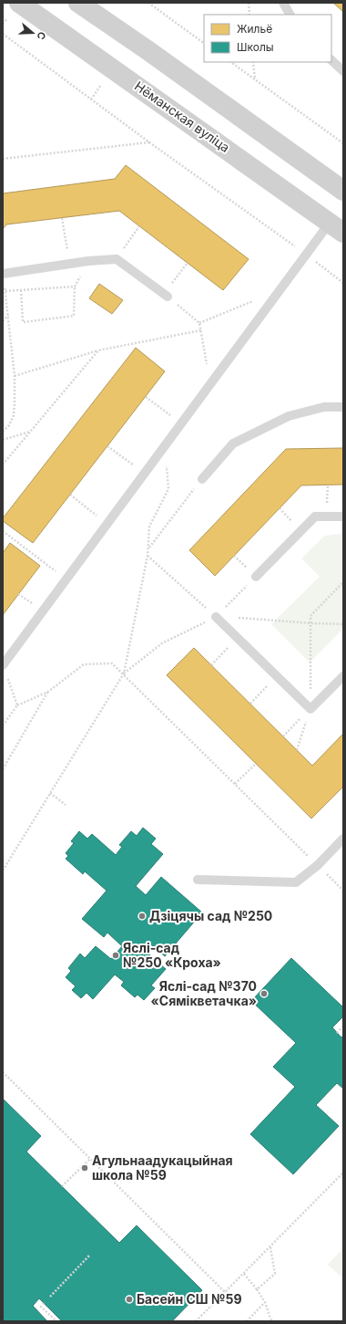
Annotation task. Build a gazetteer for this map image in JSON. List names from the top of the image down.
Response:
{
  "streets": {
    "main road": ["Нёманская вуліца"]
  },
  "places": [
    "Дзіцячы сад №250",
    "Яслі-сад №250 «Кроха»",
    "Яслі-сад №370 «Сямікветачка»",
    "Агульнаадукацыйная школа №59",
    "Басейн СШ №59"
  ],
  "legend": ["Жильё", "Школы"],
  "north": "right"
}
